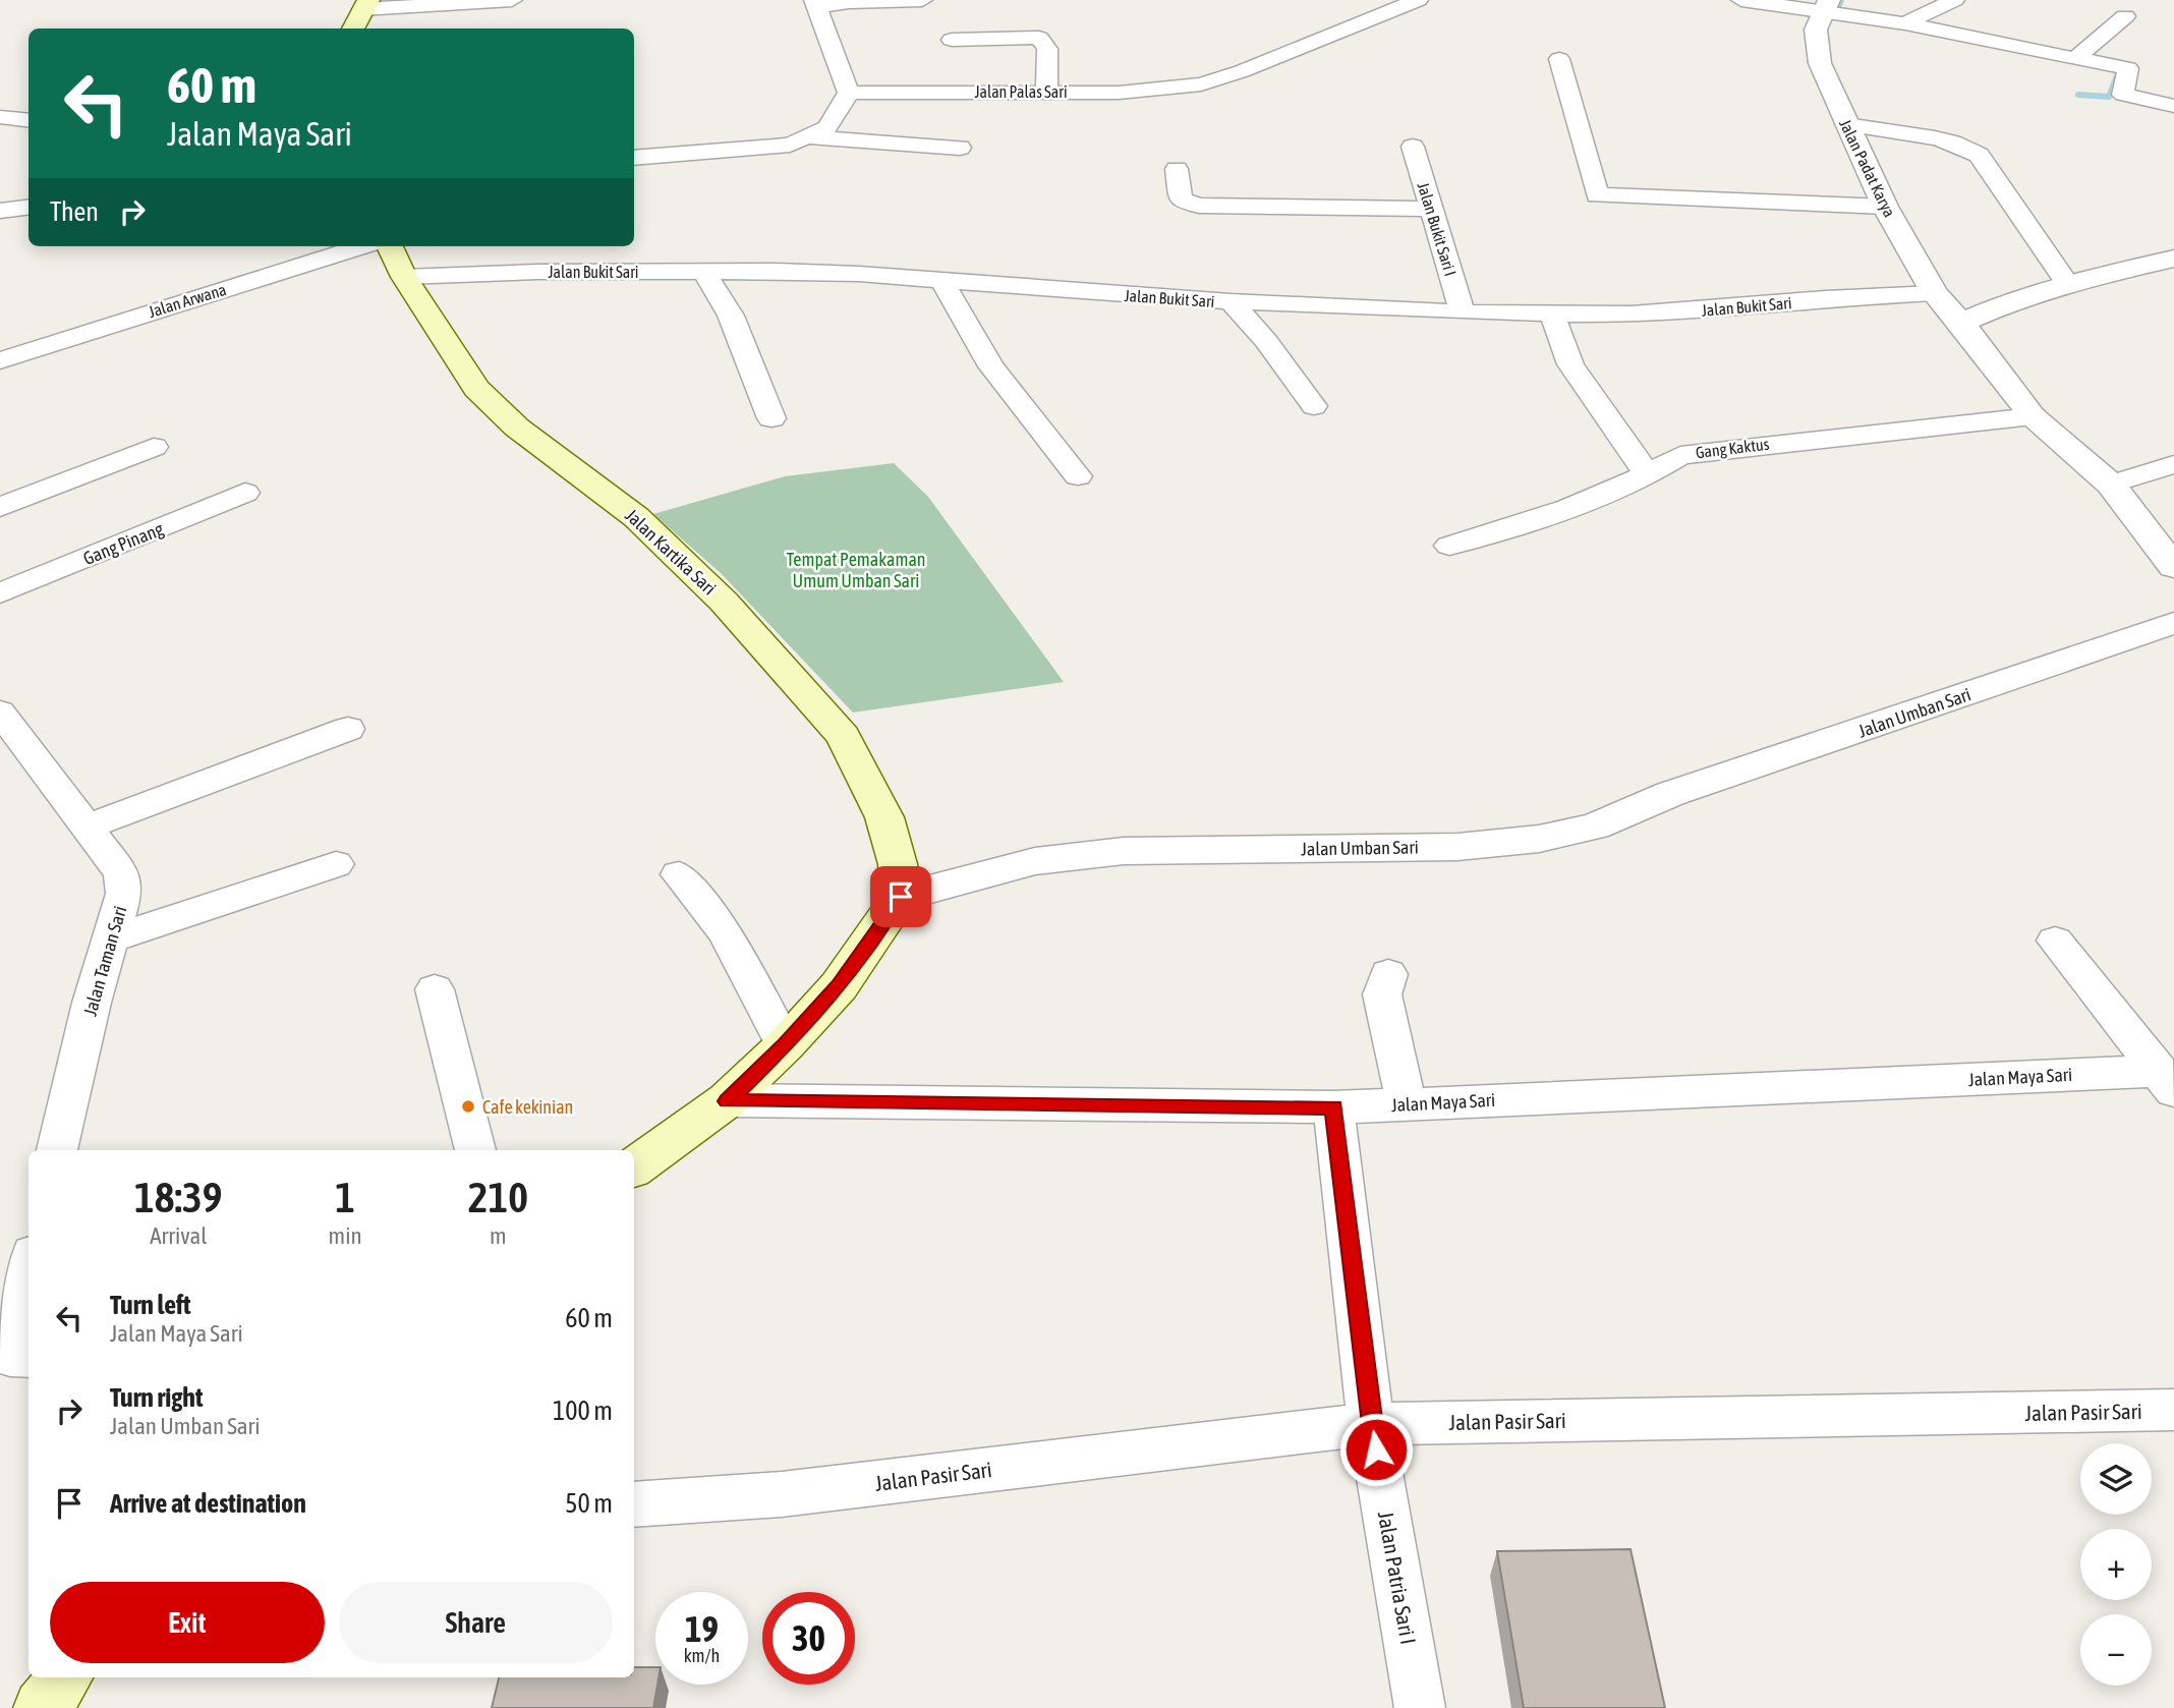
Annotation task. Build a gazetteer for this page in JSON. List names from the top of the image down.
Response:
{
  "streets": {
    "main road": ["Jalan Kartika Sari"],
    "street": [
      "Jalan Palas Sari",
      "Jalan Padat Karya",
      "Jalan Bukit Sari I",
      "Jalan Bukit Sari",
      "Jalan Arwana",
      "Gang Kaktus",
      "Gang Pinang",
      "Jalan Umban Sari",
      "Jalan Taman Sari",
      "Jalan Maya Sari",
      "Jalan Pasir Sari",
      "Jalan Patria Sari I"
    ]
  },
  "crossings": [
    ["Jalan Padat Karya", "Jalan Bukit Sari"],
    ["Jalan Bukit Sari I", "Jalan Bukit Sari"],
    ["Jalan Bukit Sari", "Jalan Kartika Sari"],
    ["Jalan Kartika Sari", "Jalan Umban Sari"],
    ["Jalan Maya Sari", "Jalan Patria Sari I"],
    ["Jalan Pasir Sari", "Jalan Patria Sari I"]
  ],
  "parks": ["Tempat Pemakaman Umum Umban Sari"],
  "places": ["Cafe kekinian"],
  "page": {
    "turn": ["60 m", "Jalan Maya Sari"],
    "then": "Then",
    "eta": [
      "18:39",
      "Arrival",
      "1",
      "min",
      "210",
      "m"
    ],
    "list": [
      {
        "name": "Turn left",
        "note": "Jalan Maya Sari",
        "value": "60 m"
      },
      {
        "name": "Turn right",
        "note": "Jalan Umban Sari",
        "value": "100 m"
      },
      {
        "name": "Arrive at destination",
        "value": "50 m"
      }
    ],
    "map_buttons": ["+", "−"],
    "buttons": ["Exit", "Share"],
    "speed": "19 km/h",
    "limit": "30"
  }
}
